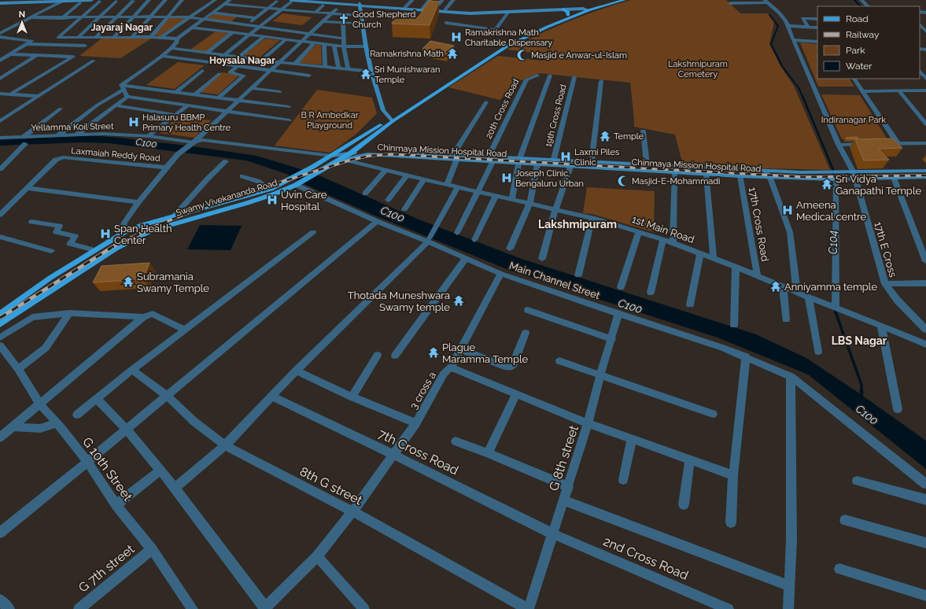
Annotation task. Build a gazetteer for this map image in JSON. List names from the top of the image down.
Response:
{
  "streets": {
    "main road": ["Chinmaya Mission Hospital Road", "Swamy Vivekananda Road"],
    "street": [
      "20th Cross Road",
      "19th Cross Road",
      "Yellamma Koil Street",
      "Laxmaiah Reddy Road",
      "17th Cross Road",
      "1st Main Road",
      "17th E Cross",
      "Main Channel Street",
      "3 cross a",
      "7th Cross Road",
      "G 8th street",
      "G 10th Street",
      "8th G street",
      "2nd Cross Road",
      "G 7th street"
    ]
  },
  "crossings": [
    ["20th Cross Road", "Chinmaya Mission Hospital Road"],
    ["20th Cross Road", "1st Main Road"],
    ["19th Cross Road", "Chinmaya Mission Hospital Road"],
    ["Yellamma Koil Street", "Chinmaya Mission Hospital Road"],
    ["Yellamma Koil Street", "Swamy Vivekananda Road"],
    ["Chinmaya Mission Hospital Road", "Swamy Vivekananda Road"],
    ["Chinmaya Mission Hospital Road", "17th Cross Road"],
    ["Chinmaya Mission Hospital Road", "1st Main Road"],
    ["Chinmaya Mission Hospital Road", "17th E Cross"],
    ["Swamy Vivekananda Road", "Main Channel Street"],
    ["17th Cross Road", "1st Main Road"],
    ["Main Channel Street", "3 cross a"],
    ["Main Channel Street", "G 8th street"],
    ["3 cross a", "7th Cross Road"],
    ["3 cross a", "8th G street"],
    ["7th Cross Road", "G 8th street"],
    ["7th Cross Road", "2nd Cross Road"],
    ["G 8th street", "8th G street"],
    ["G 8th street", "2nd Cross Road"],
    ["G 10th Street", "G 7th street"]
  ],
  "districts": [
    "Jayaraj Nagar",
    "Hoysala Nagar",
    "Lakshmipuram",
    "LBS Nagar"
  ],
  "water": ["C100", "C104"],
  "parks": ["Lakshmipuram Cemetery", "B R Ambedkar Playground", "Indiranagar Park"],
  "places": {
    "church": ["Good Shepherd Church"],
    "hospital": [
      "Ramakrishna Math Charitable Dispensary",
      "Halasuru BBMP Primary Health Centre",
      "Laxmi Piles Clinic",
      "Joseph Clinic, Bengaluru Urban",
      "Uvin Care Hospital",
      "Ameena Medical centre",
      "Span Health Center"
    ],
    "temple": [
      "Ramakrishna Math",
      "Sri Munishwaran Temple",
      "Temple",
      "Sri Vidya Ganapathi Temple",
      "Subramania Swamy Temple",
      "Anniyamma temple",
      "Thotada Muneshwara Swamy temple",
      "Plague Maramma Temple"
    ],
    "mosque": ["Masjid e Anwar-ul-Islam", "Masjid-E-Mohammadi"]
  },
  "legend": [
    "Road",
    "Railway",
    "Park",
    "Water"
  ],
  "north": "top"
}
